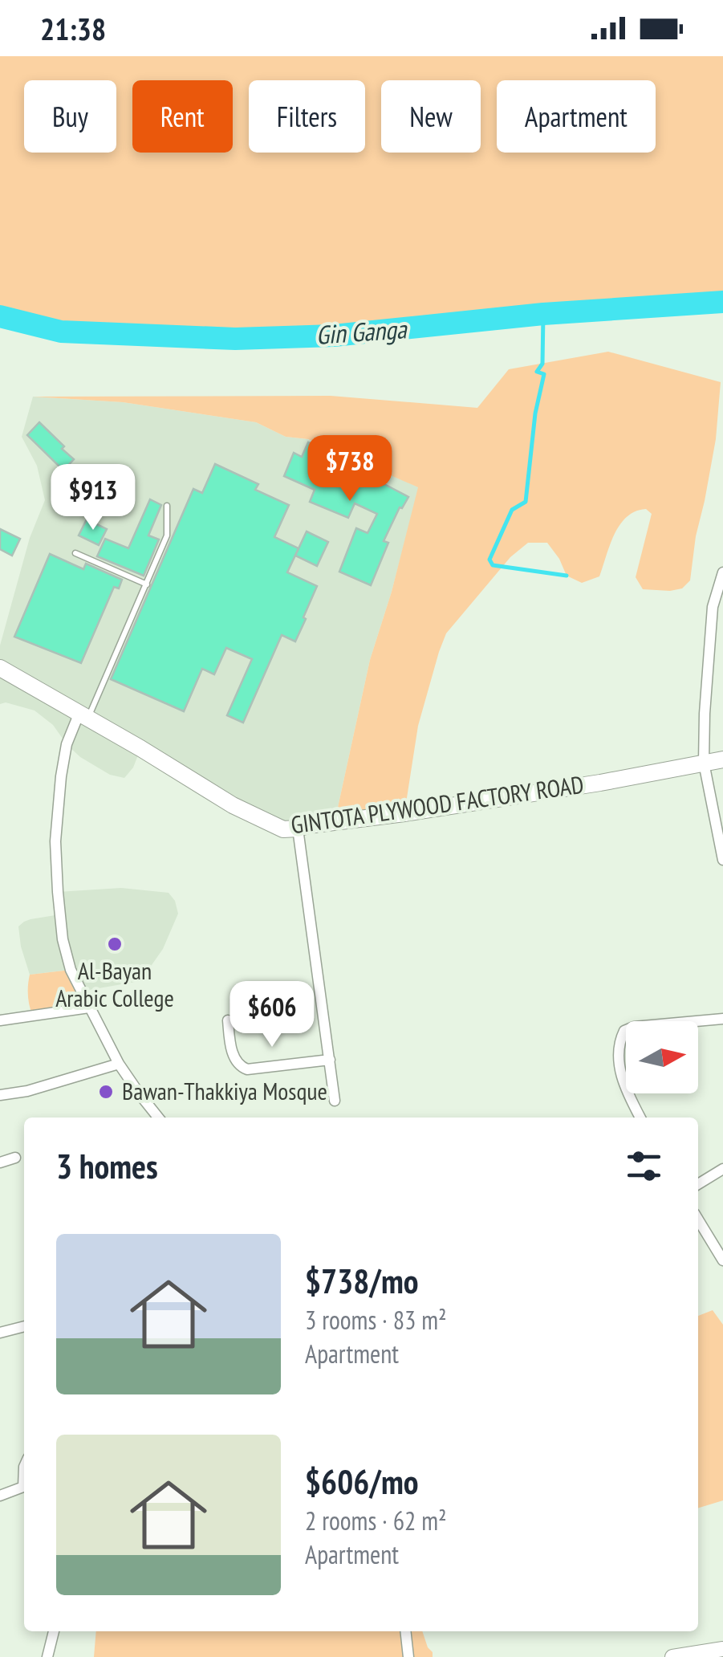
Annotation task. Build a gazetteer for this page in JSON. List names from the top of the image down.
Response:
{
  "streets": {
    "main road": ["GINTOTA PLYWOOD FACTORY ROAD"]
  },
  "water": ["Gin Ganga"],
  "places": ["Al-Bayan Arabic College", "Bawan-Thakkiya Mosque"],
  "north": "right",
  "page": {
    "status": "21:38",
    "chip": [
      "Buy",
      "Rent",
      "Filters",
      "New",
      "Apartment"
    ],
    "price": ["$738", "$913", "$606"],
    "heading": "3 homes",
    "list": [
      {
        "name": "$738/mo",
        "note": "3 rooms · 83 m² · Apartment"
      },
      {
        "name": "$606/mo",
        "note": "2 rooms · 62 m² · Apartment"
      }
    ]
  }
}
